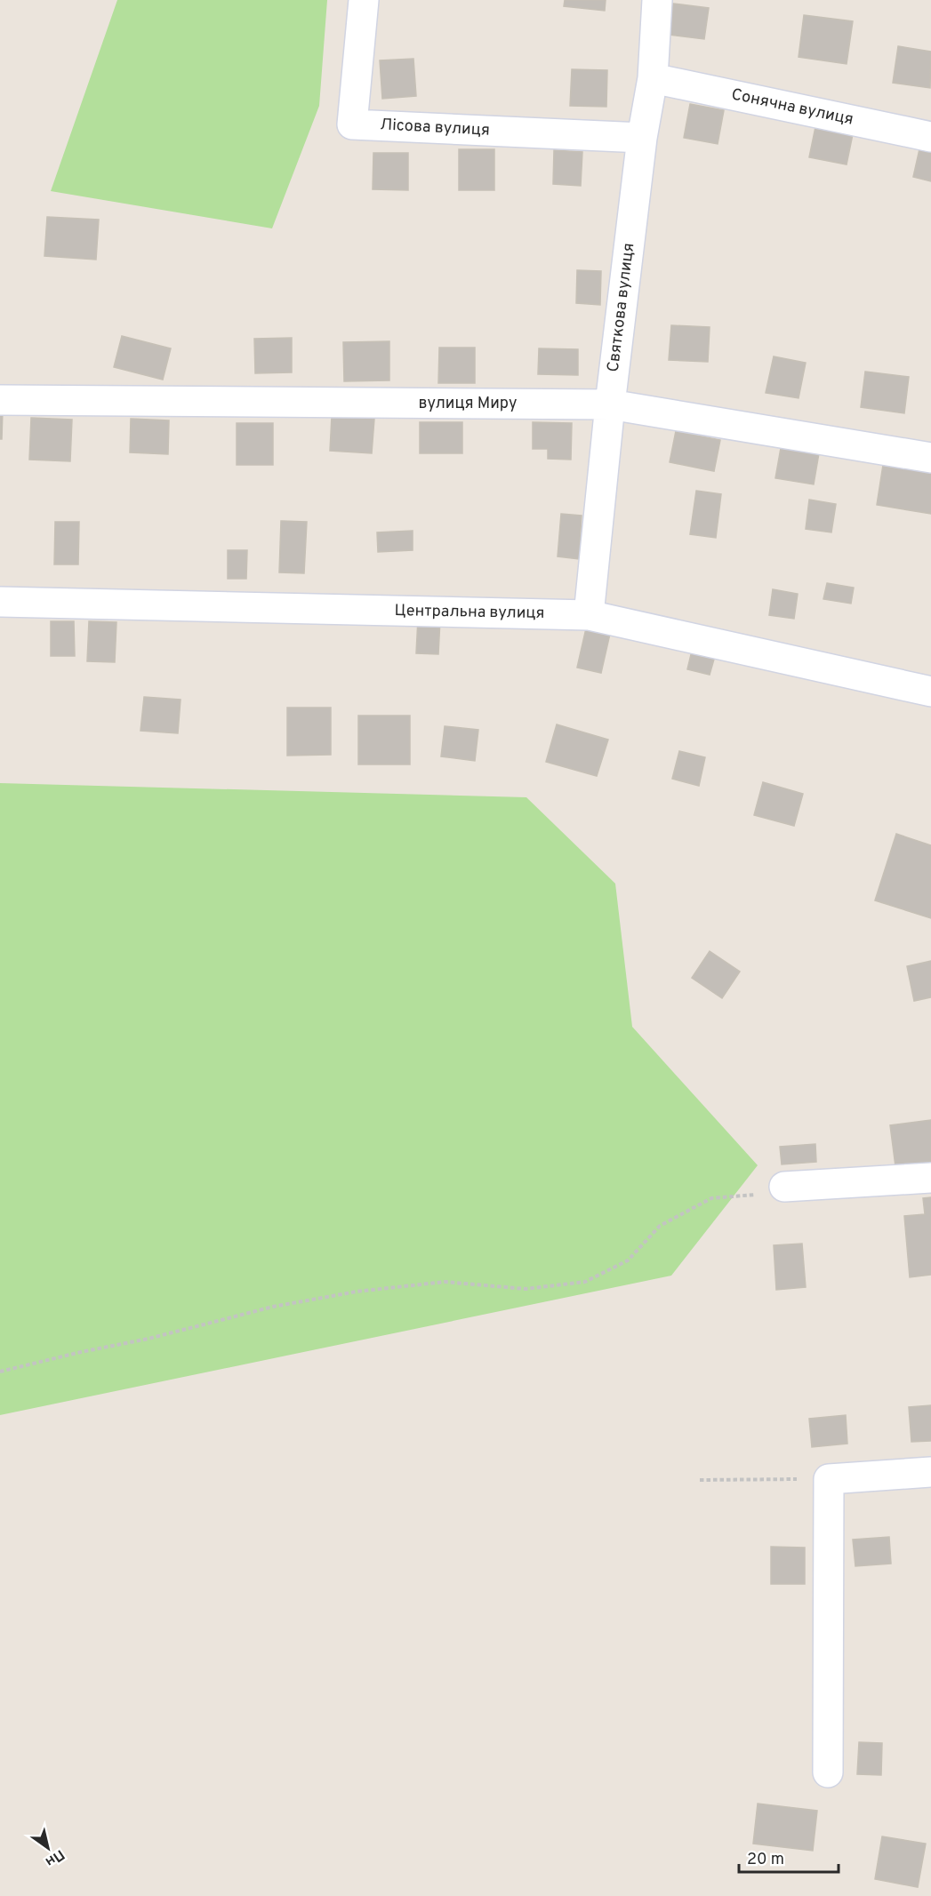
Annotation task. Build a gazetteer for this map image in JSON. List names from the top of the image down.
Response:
{
  "streets": {
    "street": [
      "Сонячна вулиця",
      "Лісова вулиця",
      "Святкова вулиця",
      "вулиця Миру",
      "Центральна вулиця"
    ]
  },
  "crossings": [
    ["Сонячна вулиця", "Святкова вулиця"],
    ["Лісова вулиця", "Святкова вулиця"],
    ["Святкова вулиця", "вулиця Миру"],
    ["Святкова вулиця", "Центральна вулиця"]
  ],
  "scale_bar": "20 m",
  "north": "bottom right"
}
